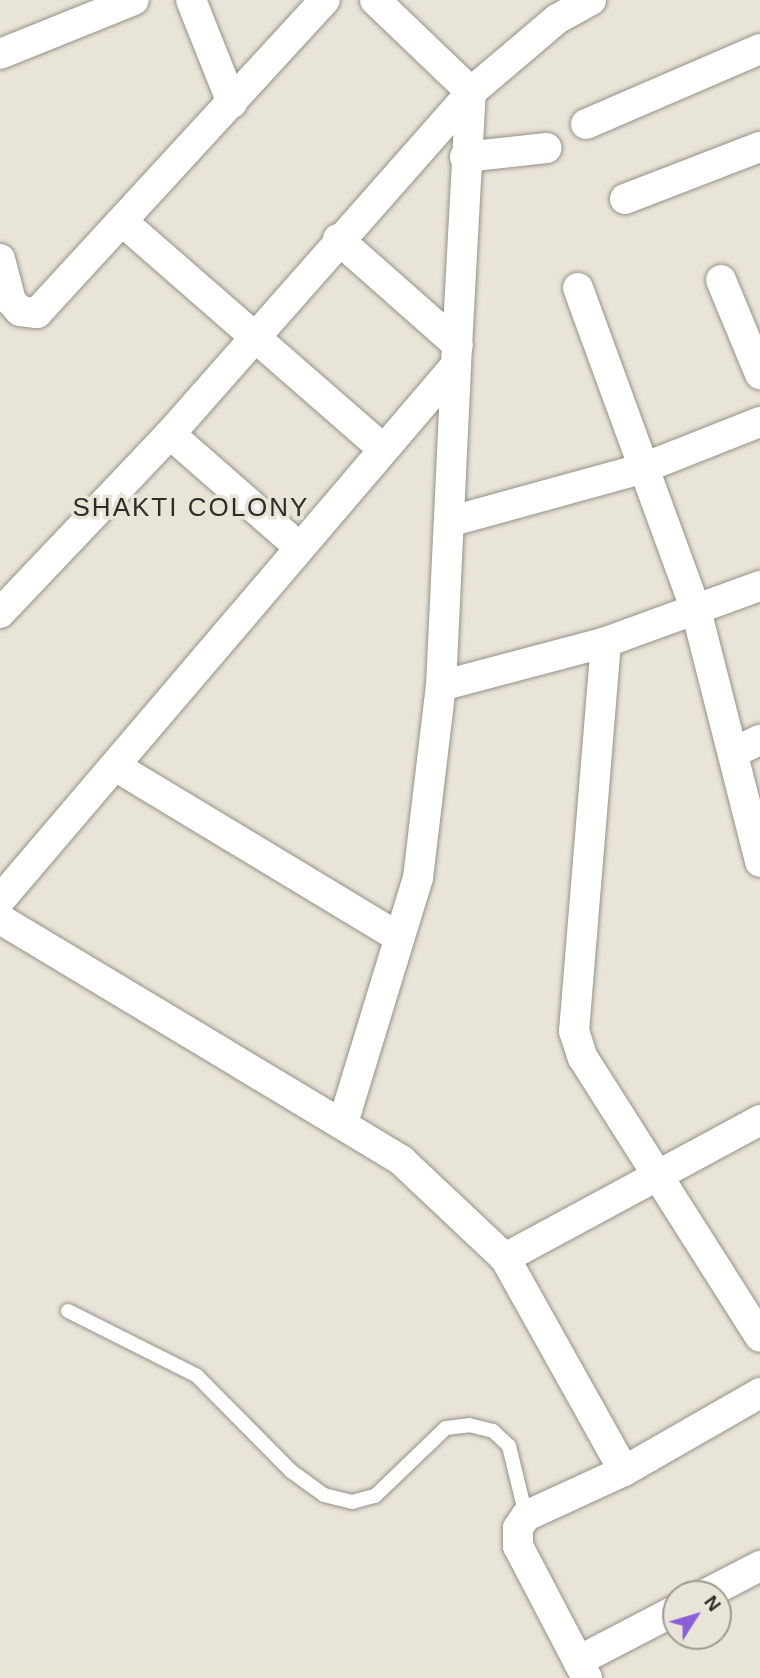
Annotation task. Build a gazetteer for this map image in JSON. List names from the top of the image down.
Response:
{
  "districts": ["SHAKTI COLONY"],
  "north": "top right"
}
